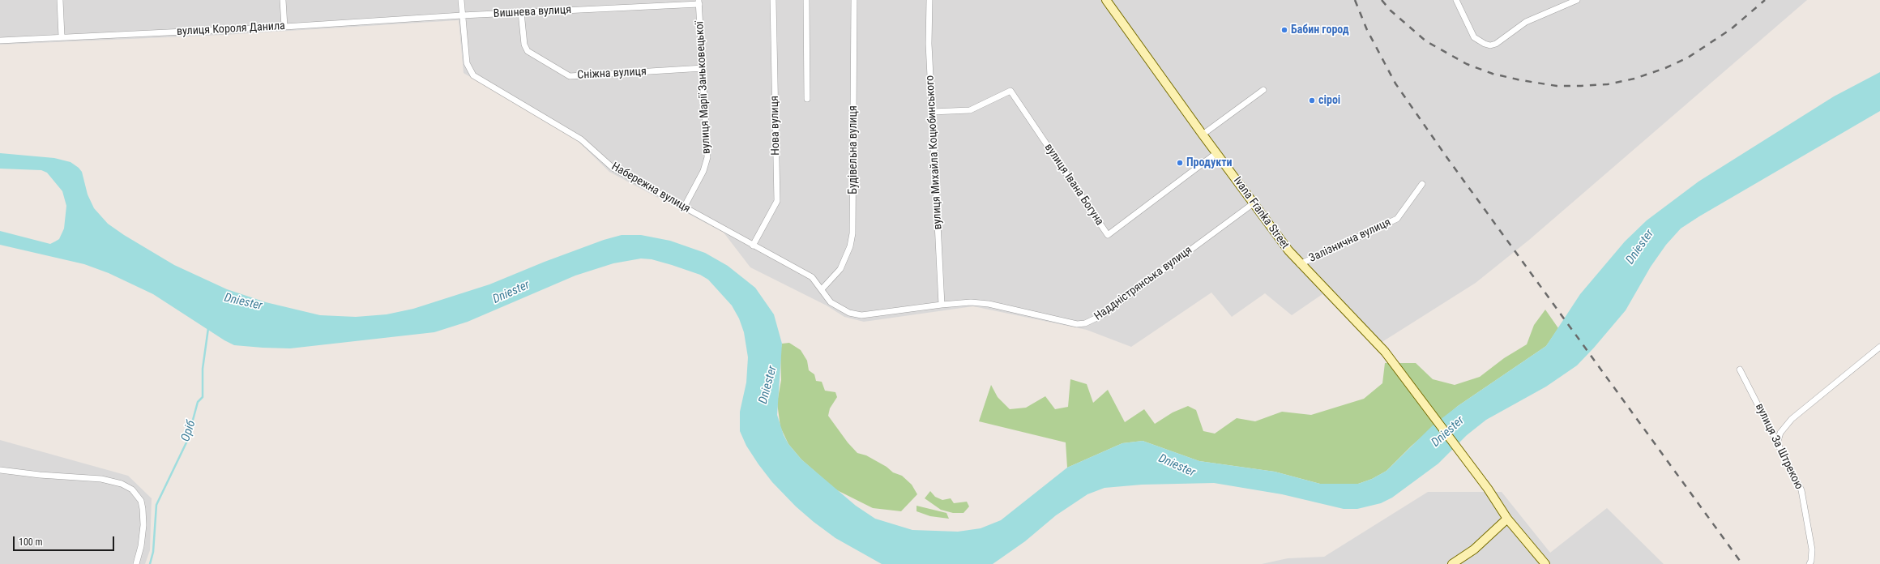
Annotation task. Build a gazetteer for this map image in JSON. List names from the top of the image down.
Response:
{
  "streets": {
    "main road": ["Ivana Franka Street"],
    "street": [
      "Вишнева вулиця",
      "вулиця Короля Данила",
      "Сніжна вулиця",
      "вулиця Марії Заньковецької",
      "Нова вулиця",
      "Будівельна вулиця",
      "вулиця Михайла Коцюбинського",
      "вулиця Івана Богуна",
      "Набережна вулиця",
      "Залізнична вулиця",
      "Наддністрянська вулиця",
      "вулиця За Штрекою"
    ]
  },
  "crossings": [
    ["Вишнева вулиця", "вулиця Короля Данила"],
    ["Вишнева вулиця", "Сніжна вулиця"],
    ["Вишнева вулиця", "вулиця Марії Заньковецької"],
    ["Вишнева вулиця", "Набережна вулиця"],
    ["вулиця Короля Данила", "Набережна вулиця"],
    ["Сніжна вулиця", "вулиця Марії Заньковецької"],
    ["вулиця Марії Заньковецької", "Набережна вулиця"],
    ["Нова вулиця", "Набережна вулиця"],
    ["Будівельна вулиця", "Набережна вулиця"],
    ["вулиця Михайла Коцюбинського", "вулиця Івана Богуна"],
    ["вулиця Михайла Коцюбинського", "Наддністрянська вулиця"],
    ["вулиця Івана Богуна", "Ivana Franka Street"],
    ["Набережна вулиця", "Наддністрянська вулиця"],
    ["Ivana Franka Street", "Залізнична вулиця"],
    ["Ivana Franka Street", "Наддністрянська вулиця"]
  ],
  "water": ["Dniester", "Оріб"],
  "places": ["Бабин город", "сіроі", "Продукти"],
  "scale_bar": "100 m"
}
